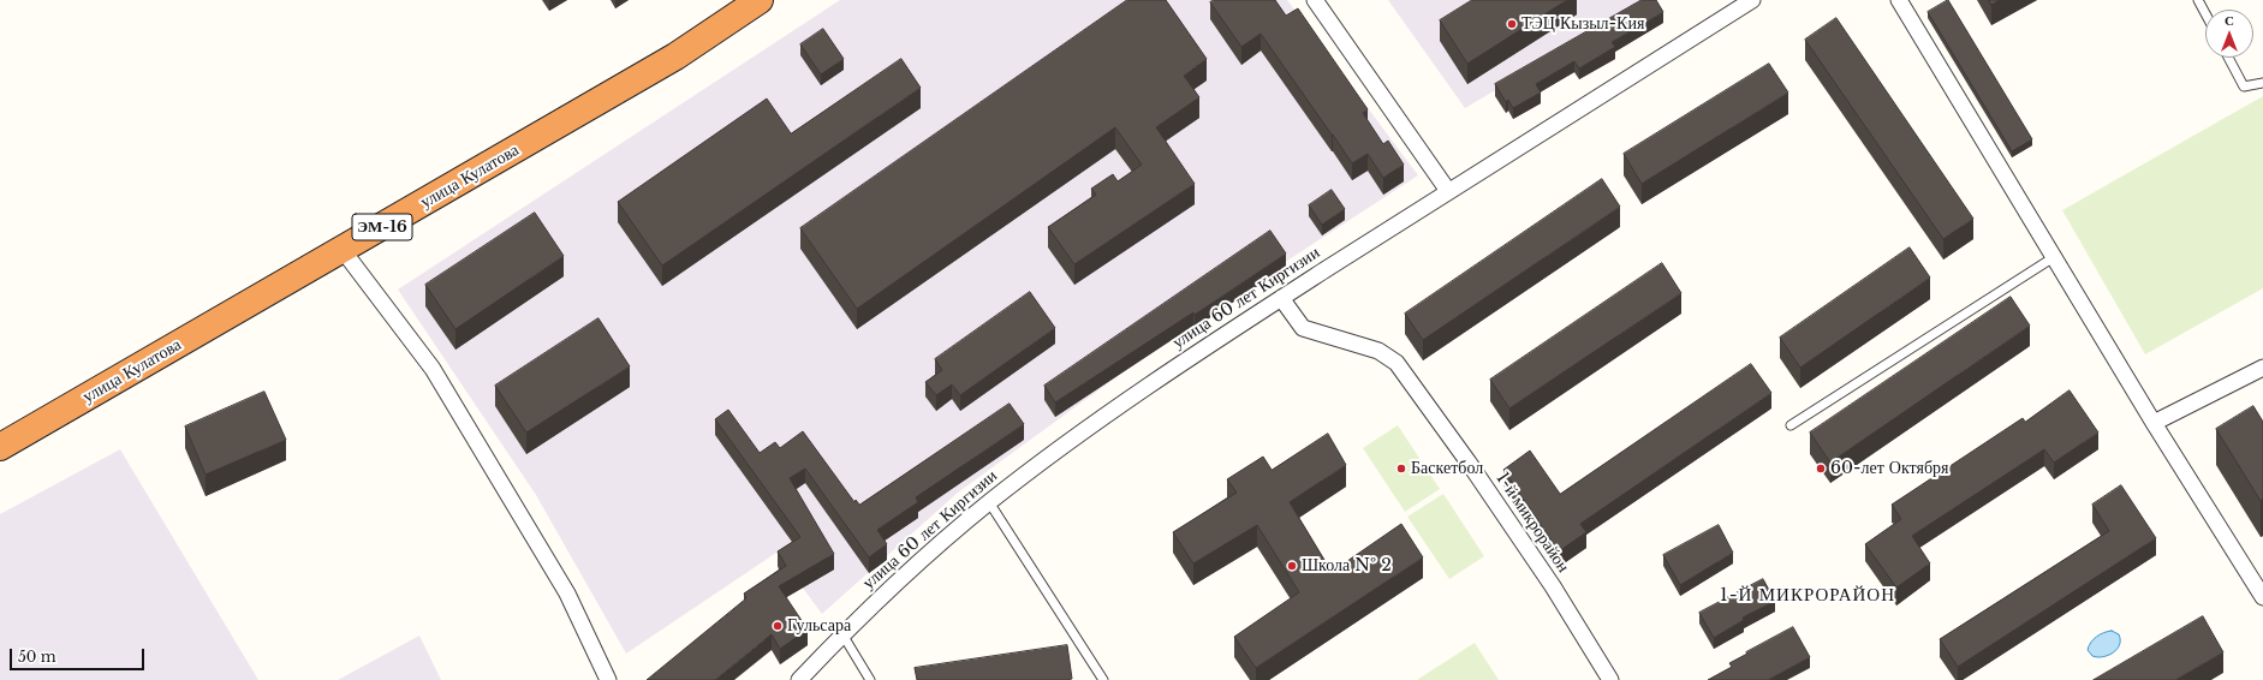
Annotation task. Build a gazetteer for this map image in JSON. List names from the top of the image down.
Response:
{
  "streets": {
    "highway": ["улица Кулатова", "ЭМ-16"],
    "street": ["улица 60 лет Киргизии", "1-й микрорайон"]
  },
  "crossings": [
    ["улица 60 лет Киргизии", "1-й микрорайон"]
  ],
  "districts": ["1-Й МИКРОРАЙОН"],
  "places": [
    "ТЭЦ Кызыл-Кия",
    "Баскетбол",
    "60-лет Октября",
    "Школа № 2",
    "Гульсара"
  ],
  "scale_bar": "50 m",
  "north": "top"
}
